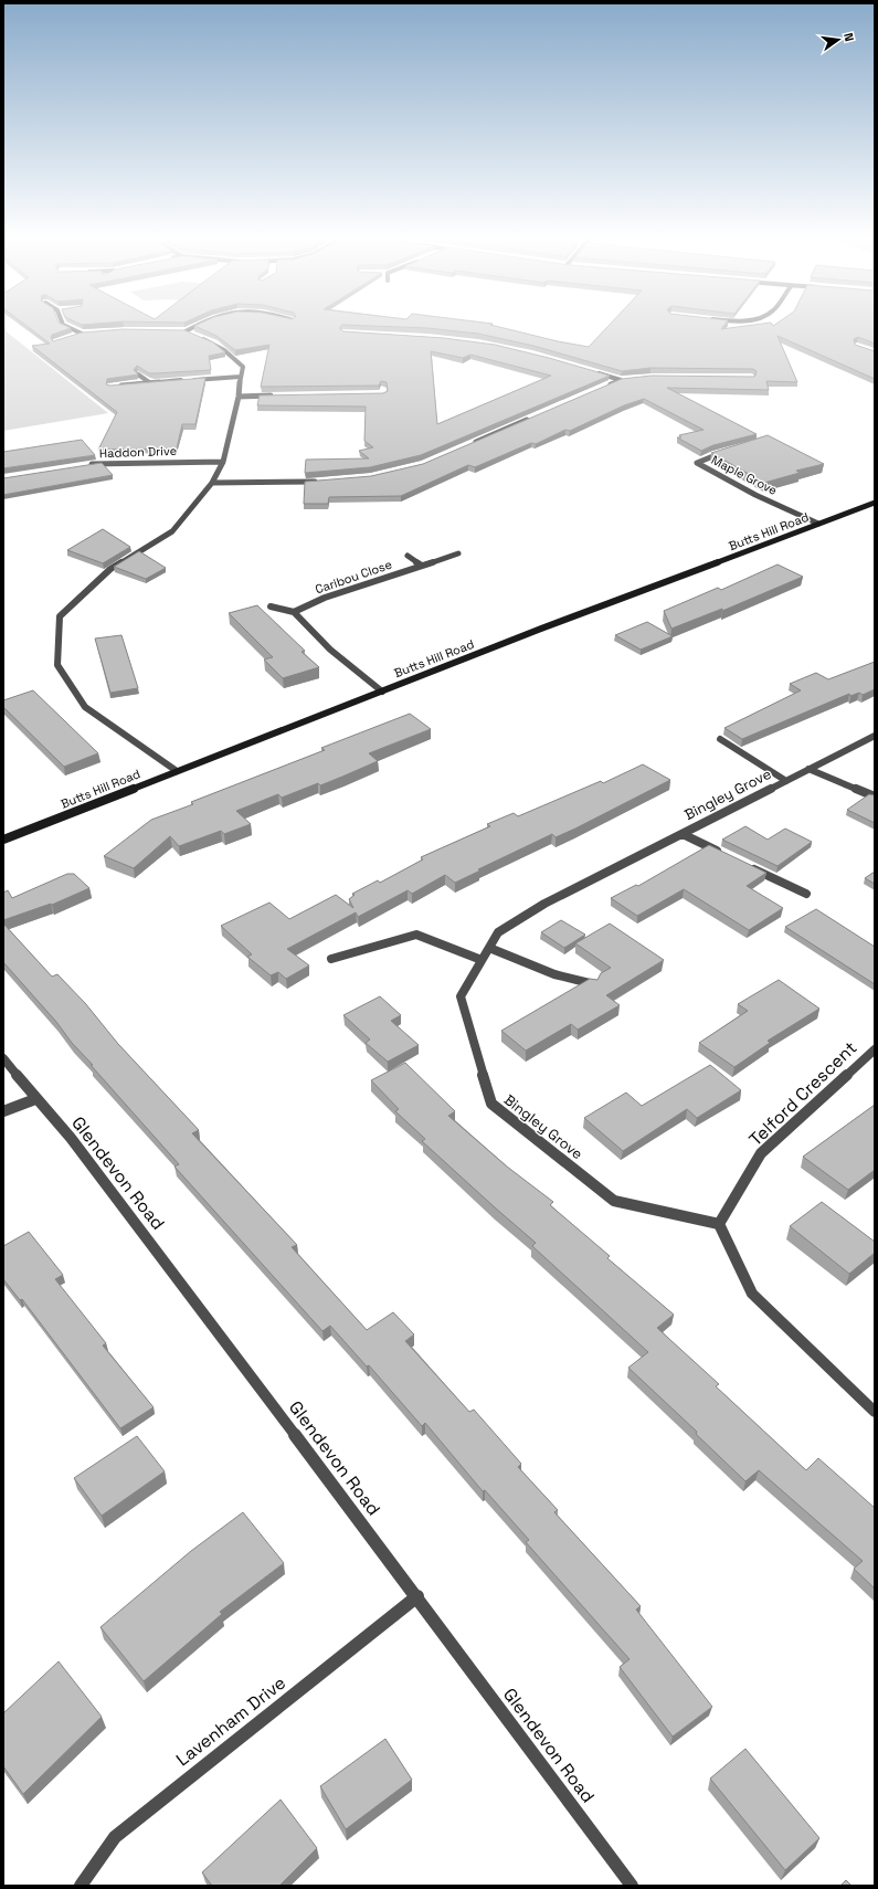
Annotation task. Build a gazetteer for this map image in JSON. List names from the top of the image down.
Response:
{
  "streets": {
    "street": [
      "Haddon Drive",
      "Maple Grove",
      "Butts Hill Road",
      "Caribou Close",
      "Bingley Grove",
      "Telford Crescent",
      "Glendevon Road",
      "Lavenham Drive"
    ]
  },
  "crossings": [
    ["Maple Grove", "Butts Hill Road"],
    ["Bingley Grove", "Telford Crescent"],
    ["Glendevon Road", "Lavenham Drive"]
  ],
  "north": "right"
}
